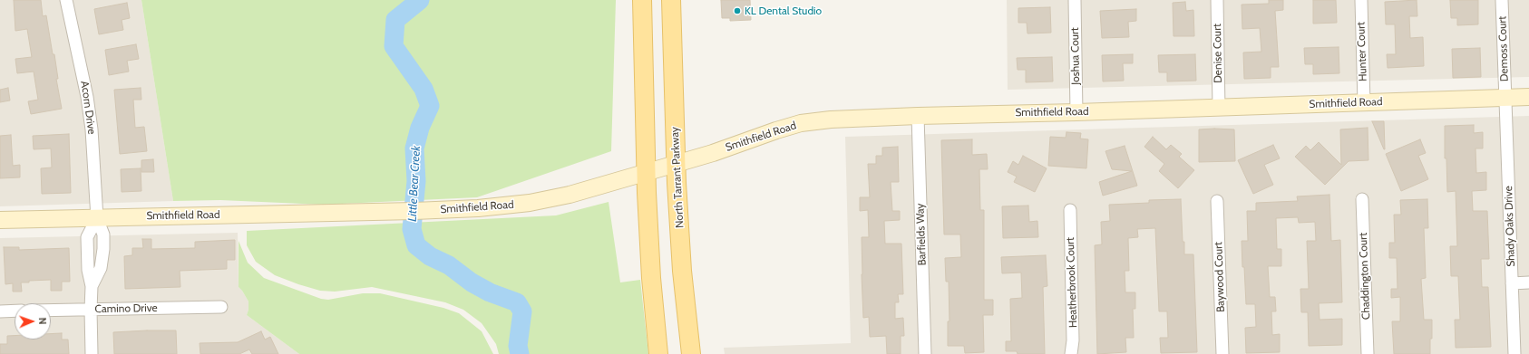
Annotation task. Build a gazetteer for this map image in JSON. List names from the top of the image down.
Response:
{
  "streets": {
    "main road": ["Smithfield Road", "North Tarrant Parkway"],
    "street": [
      "Demoss Court",
      "Hunter Court",
      "Denise Court",
      "Joshua Court",
      "Acorn Drive",
      "Shady Oaks Drive",
      "Barfields Way",
      "Chaddington Court",
      "Baywood Court",
      "Heatherbrook Court",
      "Camino Drive"
    ]
  },
  "crossings": [
    ["Demoss Court", "Smithfield Road"],
    ["Demoss Court", "Shady Oaks Drive"],
    ["Hunter Court", "Smithfield Road"],
    ["Denise Court", "Smithfield Road"],
    ["Joshua Court", "Smithfield Road"],
    ["Smithfield Road", "Acorn Drive"],
    ["Smithfield Road", "North Tarrant Parkway"],
    ["Smithfield Road", "Shady Oaks Drive"],
    ["Smithfield Road", "Barfields Way"],
    ["Acorn Drive", "Camino Drive"]
  ],
  "water": ["Little Bear Creek"],
  "places": ["KL Dental Studio"],
  "north": "right"
}
